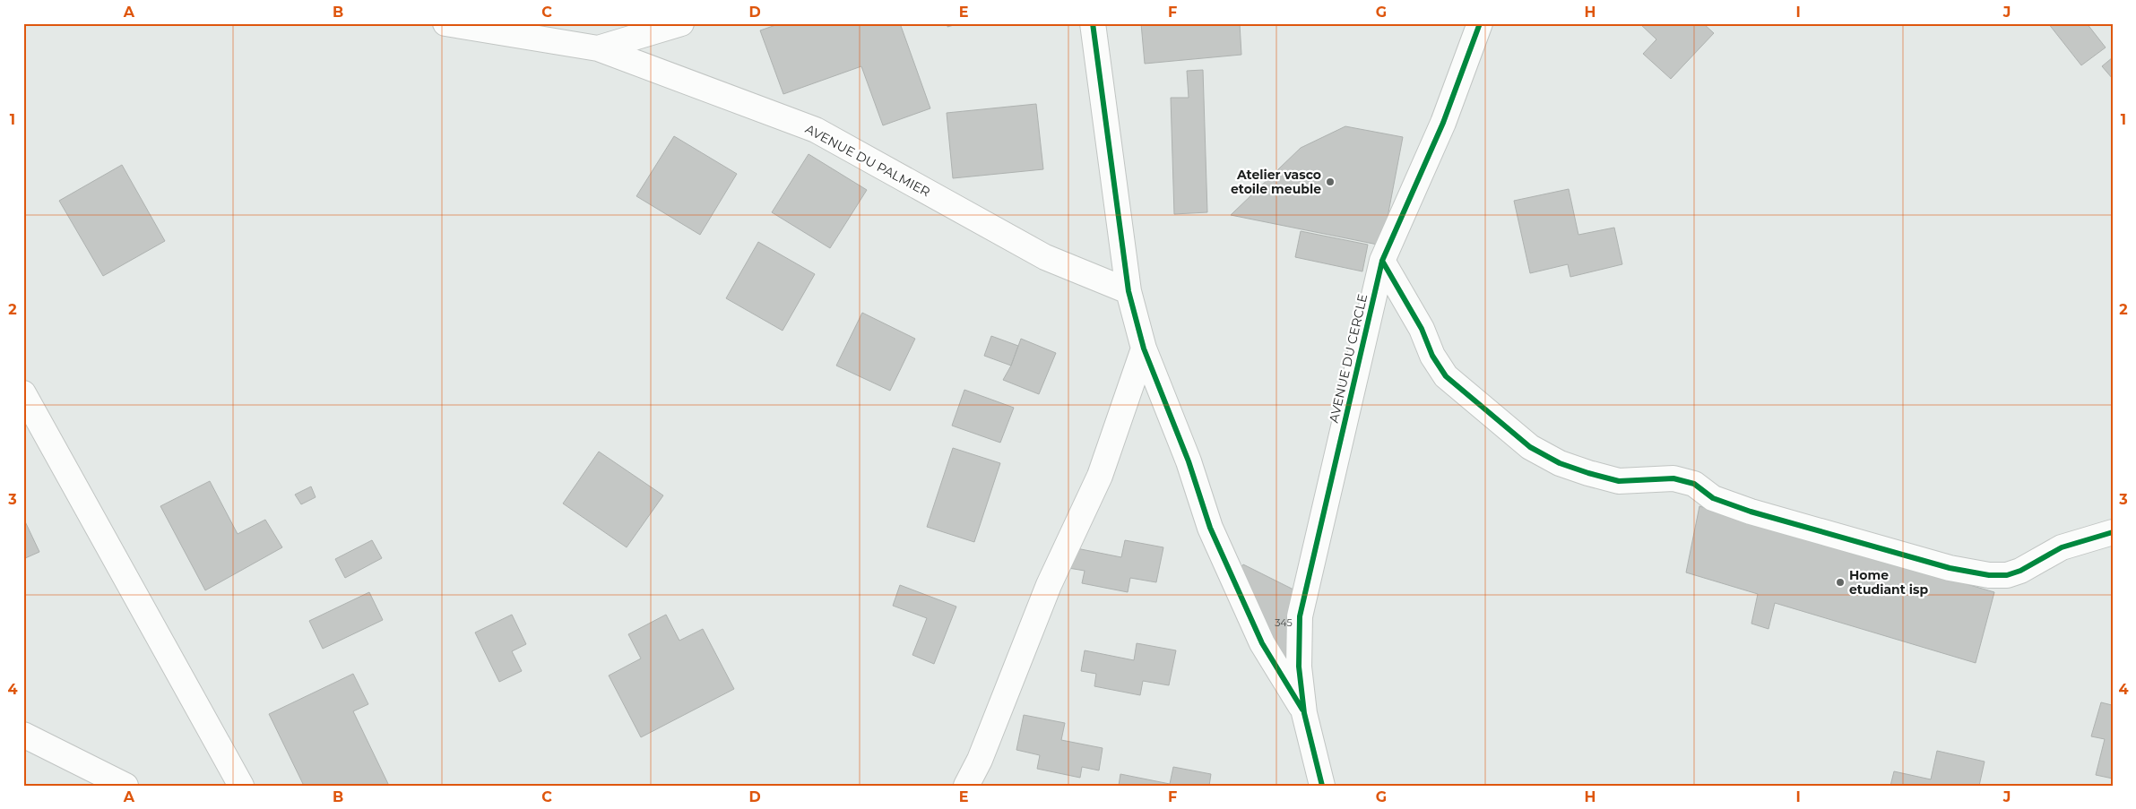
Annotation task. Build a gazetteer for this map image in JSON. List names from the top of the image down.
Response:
{
  "streets": {
    "street": ["AVENUE DU PALMIER", "AVENUE DU CERCLE"]
  },
  "places": ["Atelier vasco etoile meuble", "Home etudiant isp"],
  "house_numbers": ["345"],
  "grid": {
    "columns": [
      "A",
      "B",
      "C",
      "D",
      "E",
      "F",
      "G",
      "H",
      "I",
      "J"
    ],
    "rows": [
      "1",
      "2",
      "3",
      "4"
    ]
  }
}
